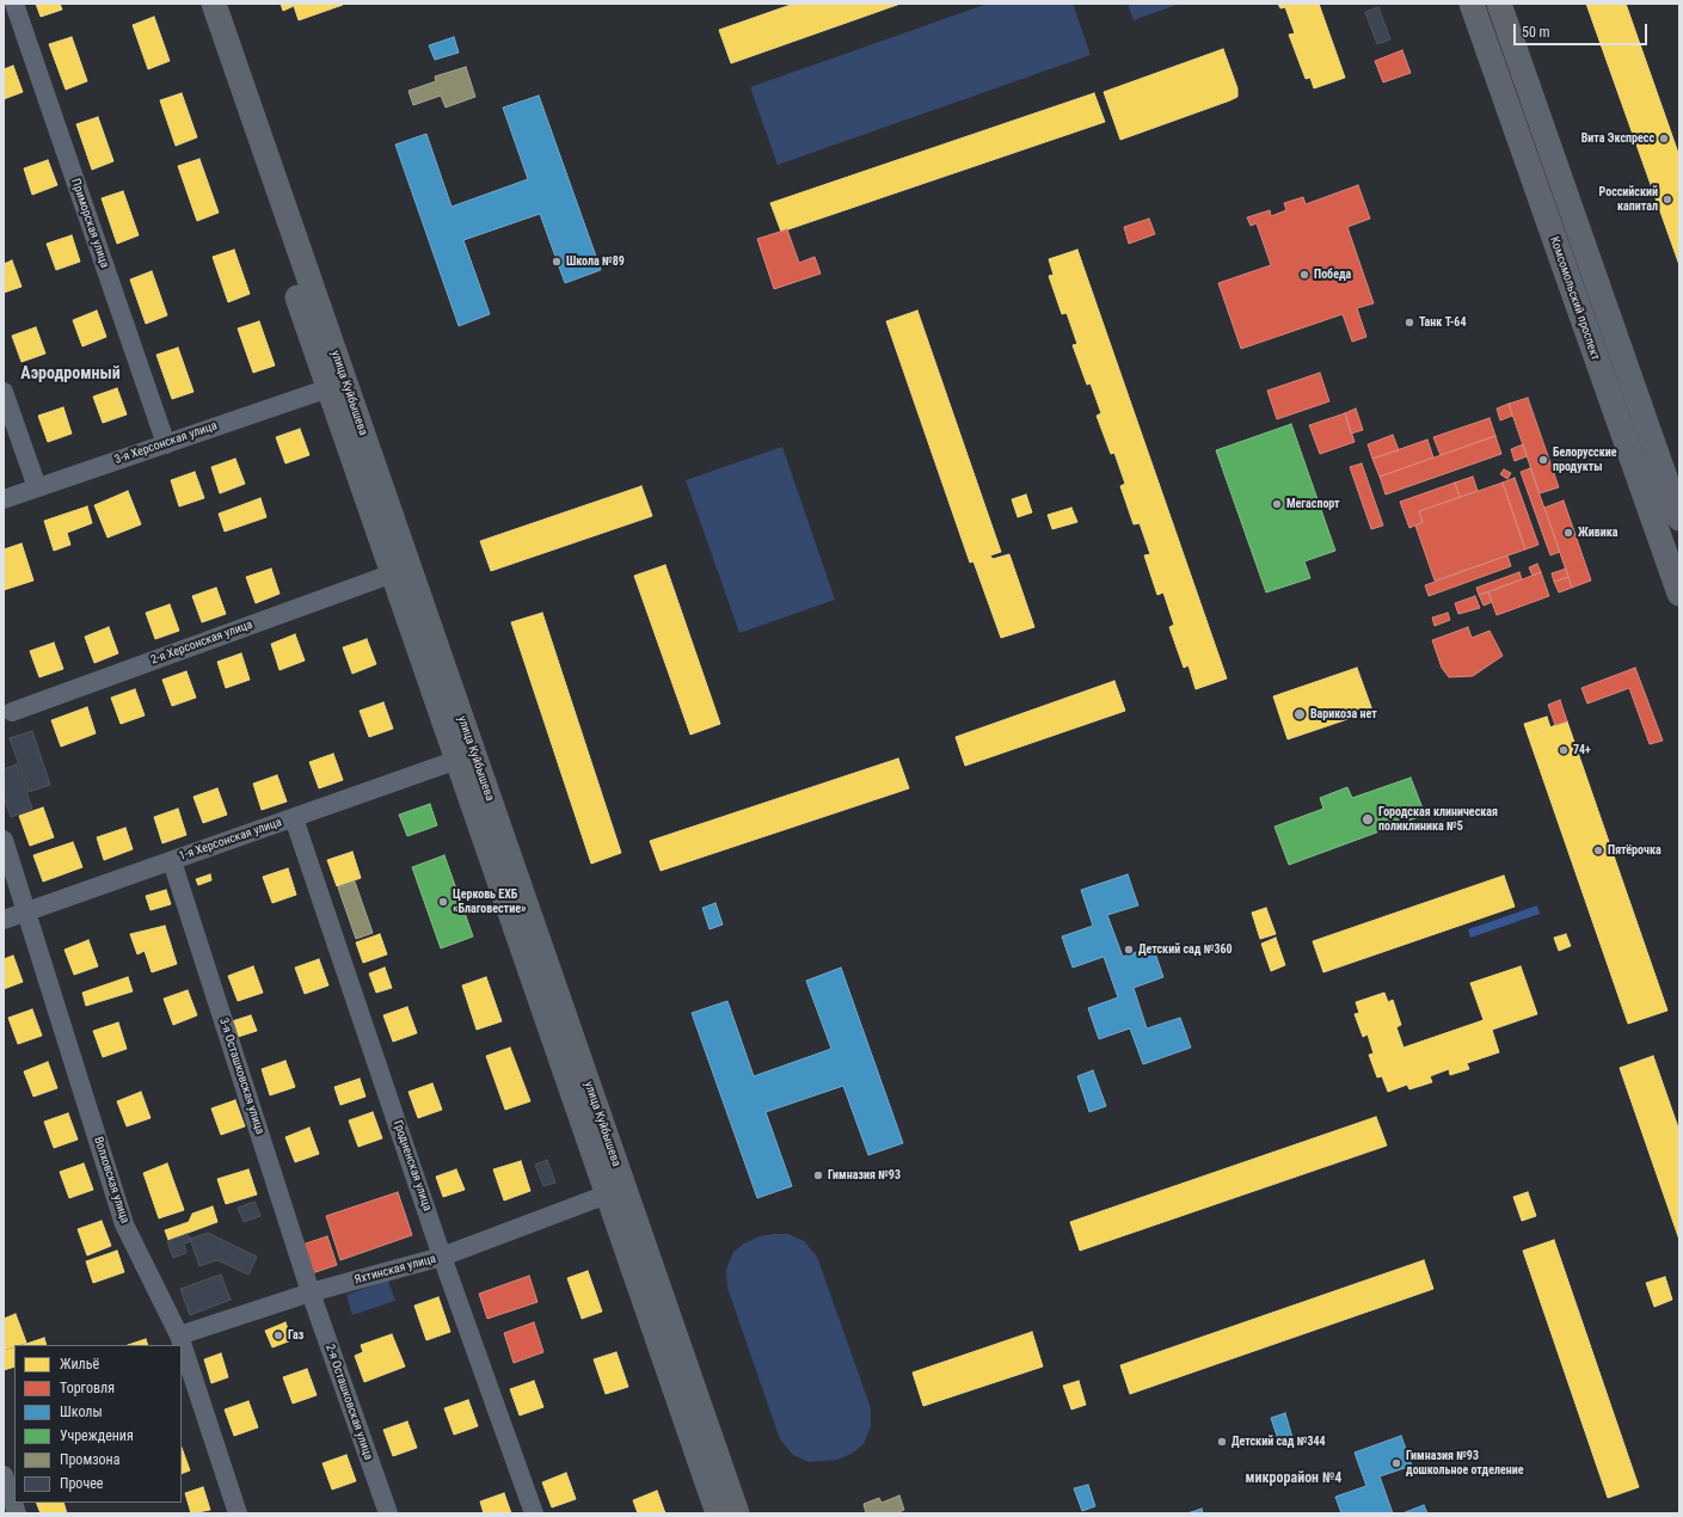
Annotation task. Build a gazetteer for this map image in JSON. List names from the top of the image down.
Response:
{
  "streets": {
    "main road": ["Комсомольский проспект", "улица Куйбышева"],
    "street": [
      "Приморская улица",
      "3-я Херсонская улица",
      "2-я Херсонская улица",
      "1-я Херсонская улица",
      "3-я Осташковская улица",
      "Гродненская улица",
      "Волховская улица",
      "Яхтинская улица",
      "2-я Осташковская улица"
    ]
  },
  "crossings": [
    ["Приморская улица", "3-я Херсонская улица"],
    ["улица Куйбышева", "3-я Херсонская улица"],
    ["улица Куйбышева", "2-я Херсонская улица"],
    ["улица Куйбышева", "1-я Херсонская улица"],
    ["улица Куйбышева", "Яхтинская улица"],
    ["1-я Херсонская улица", "3-я Осташковская улица"],
    ["1-я Херсонская улица", "Гродненская улица"],
    ["1-я Херсонская улица", "Волховская улица"],
    ["3-я Осташковская улица", "Яхтинская улица"],
    ["3-я Осташковская улица", "2-я Осташковская улица"],
    ["Гродненская улица", "Яхтинская улица"],
    ["Волховская улица", "Яхтинская улица"],
    ["Яхтинская улица", "2-я Осташковская улица"]
  ],
  "districts": ["Аэродромный", "микрорайон №4"],
  "places": [
    "Вита Экспресс",
    "Российский капитал",
    "Школа №89",
    "Победа",
    "Танк Т-64",
    "Белорусские продукты",
    "Мегаспорт",
    "Живика",
    "Варикоза нет",
    "74+",
    "Городская клиническая поликлиника №5",
    "Пятёрочка",
    "Церковь ЕХБ «Благовестие»",
    "Детский сад №360",
    "Гимназия №93",
    "Газ",
    "Детский сад №344",
    "Гимназия №93 дошкольное отделение"
  ],
  "legend": [
    "Жильё",
    "Торговля",
    "Школы",
    "Учреждения",
    "Промзона",
    "Прочее"
  ],
  "scale_bar": "50 m"
}
